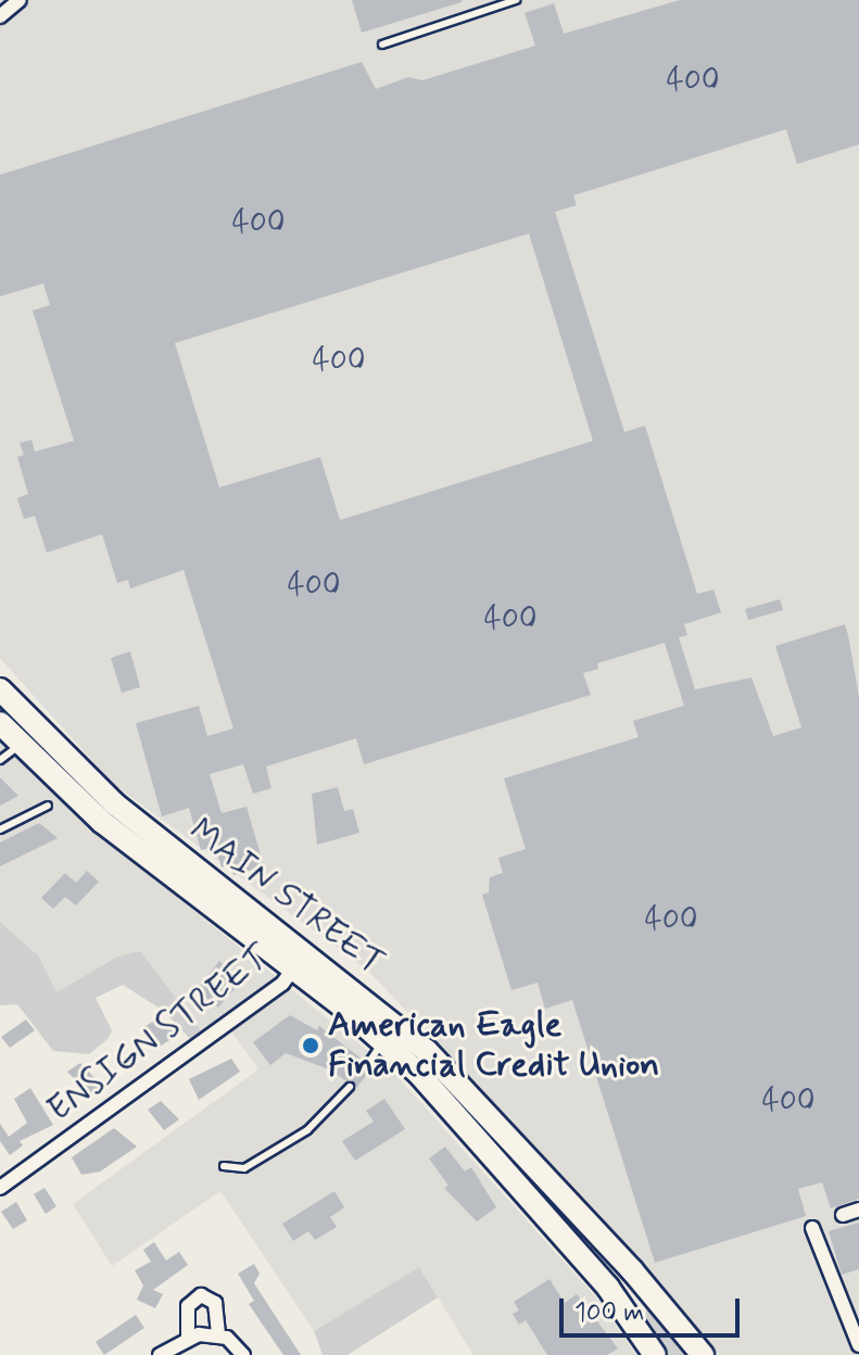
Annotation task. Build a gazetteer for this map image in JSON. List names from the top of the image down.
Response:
{
  "streets": {
    "main road": ["MAIN STREET"],
    "street": ["ENSIGN STREET"]
  },
  "crossings": [
    ["MAIN STREET", "ENSIGN STREET"]
  ],
  "places": ["American Eagle Financial Credit Union"],
  "house_numbers": [
    "400",
    "400",
    "400",
    "400",
    "400",
    "400",
    "400"
  ],
  "scale_bar": "100 m"
}
